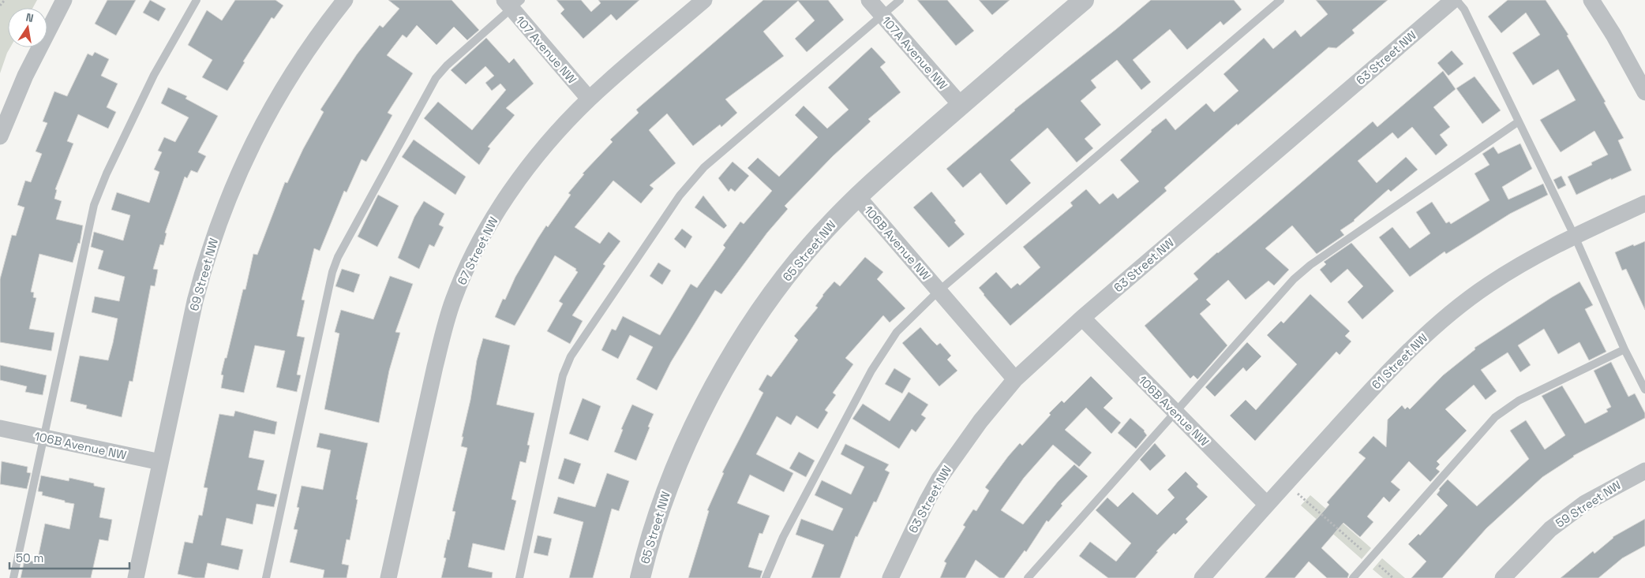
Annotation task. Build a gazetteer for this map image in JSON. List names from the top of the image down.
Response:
{
  "streets": {
    "street": [
      "107 Avenue NW",
      "107A Avenue NW",
      "63 Street NW",
      "106B Avenue NW",
      "67 Street NW",
      "65 Street NW",
      "69 Street NW",
      "61 Street NW",
      "59 Street NW"
    ]
  },
  "crossings": [
    ["107 Avenue NW", "67 Street NW"],
    ["107A Avenue NW", "65 Street NW"],
    ["63 Street NW", "106B Avenue NW"],
    ["106B Avenue NW", "65 Street NW"],
    ["106B Avenue NW", "69 Street NW"],
    ["106B Avenue NW", "61 Street NW"]
  ],
  "scale_bar": "50 m",
  "north": "top"
}
